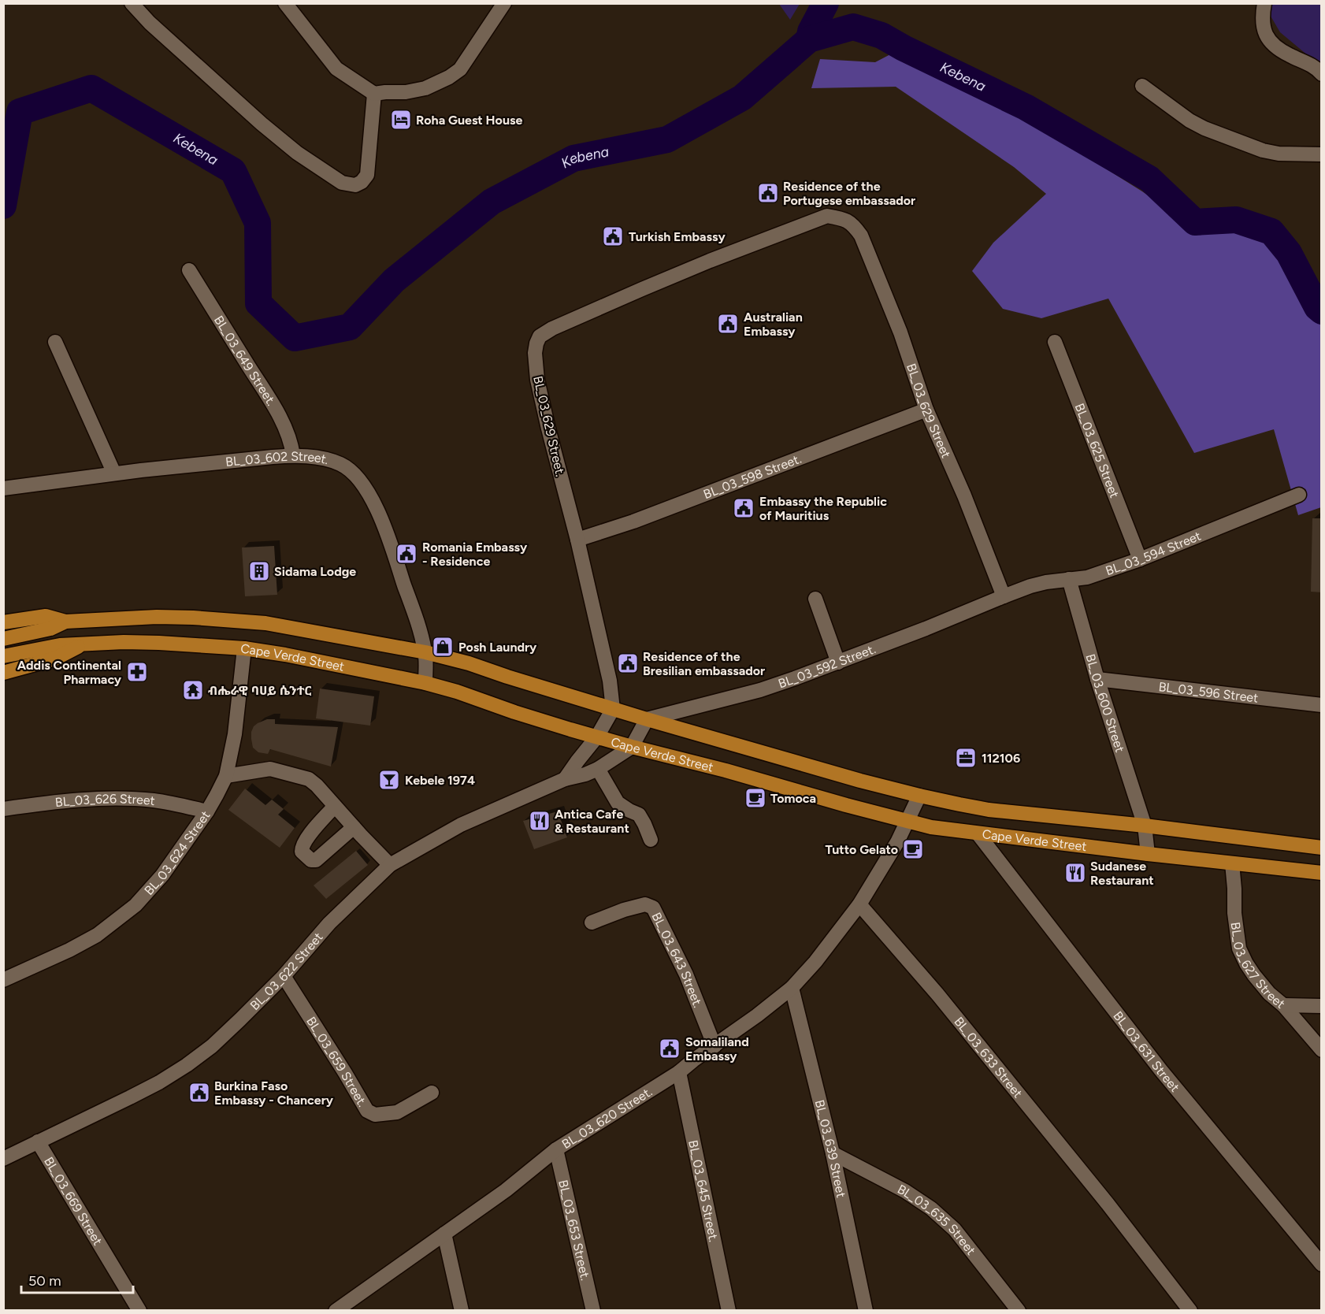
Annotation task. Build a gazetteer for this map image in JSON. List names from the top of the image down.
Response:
{
  "streets": {
    "main road": ["Cape Verde Street"],
    "street": [
      "BL_03_649 Street.",
      "BL_03_629 Street",
      "BL_03_629 Street.",
      "BL_03_625 Street",
      "BL_03_602 Street.",
      "BL_03_598 Street.",
      "BL_03_594 Street",
      "BL_03_592 Street.",
      "BL_03_596 Street",
      "BL_03_600 Street",
      "BL_03_626 Street",
      "BL_03_624 Street",
      "BL_03_643 Street.",
      "BL_03_627 Street",
      "BL_03_622 Street",
      "BL_03_631 Street",
      "BL_03_633 Street",
      "BL_03_659 Street.",
      "BL_03_620 Street.",
      "BL_03_639 Street",
      "BL_03_645 Street.",
      "BL_03_669 Street",
      "BL_03_635 Street",
      "BL_03_653 Street."
    ]
  },
  "crossings": [
    ["BL_03_649 Street.", "BL_03_602 Street."],
    ["BL_03_629 Street", "BL_03_629 Street."],
    ["BL_03_629 Street", "BL_03_598 Street."],
    ["BL_03_629 Street", "BL_03_594 Street"],
    ["BL_03_629 Street", "BL_03_592 Street."],
    ["BL_03_629 Street.", "BL_03_598 Street."],
    ["BL_03_629 Street.", "Cape Verde Street"],
    ["BL_03_625 Street", "BL_03_594 Street"],
    ["BL_03_602 Street.", "Cape Verde Street"],
    ["BL_03_594 Street", "BL_03_592 Street."],
    ["BL_03_594 Street", "BL_03_600 Street"],
    ["Cape Verde Street", "BL_03_592 Street."],
    ["Cape Verde Street", "BL_03_600 Street"],
    ["Cape Verde Street", "BL_03_624 Street"],
    ["Cape Verde Street", "BL_03_627 Street"],
    ["Cape Verde Street", "BL_03_622 Street"],
    ["Cape Verde Street", "BL_03_631 Street"],
    ["BL_03_596 Street", "BL_03_600 Street"],
    ["BL_03_626 Street", "BL_03_624 Street"],
    ["BL_03_643 Street.", "BL_03_620 Street."],
    ["BL_03_622 Street", "BL_03_659 Street."],
    ["BL_03_622 Street", "BL_03_669 Street"],
    ["BL_03_633 Street", "BL_03_620 Street."],
    ["BL_03_620 Street.", "BL_03_639 Street"],
    ["BL_03_620 Street.", "BL_03_645 Street."],
    ["BL_03_620 Street.", "BL_03_653 Street."],
    ["BL_03_639 Street", "BL_03_635 Street"]
  ],
  "water": ["Kebena"],
  "places": {
    "hotel": ["Roha Guest House"],
    "public building": [
      "Residence of the Portugese embassador",
      "Turkish Embassy",
      "Australian Embassy",
      "Embassy the Republic of Mauritius",
      "Romania Embassy - Residence",
      "Residence of the Bresilian embassador",
      "Somaliland Embassy",
      "Burkina Faso Embassy - Chancery"
    ],
    "building": ["Sidama Lodge"],
    "shop": ["Posh Laundry"],
    "pharmacy": ["Addis Continental Pharmacy"],
    "temple": ["ብሔራዊ ባሀይ ሴንተር"],
    "office": ["112106"],
    "bar": ["Kebele 1974"],
    "cafe": ["Tomoca", "Tutto Gelato"],
    "restaurant": ["Antica Cafe & Restaurant", "Sudanese Restaurant"]
  },
  "scale_bar": "50 m"
}
